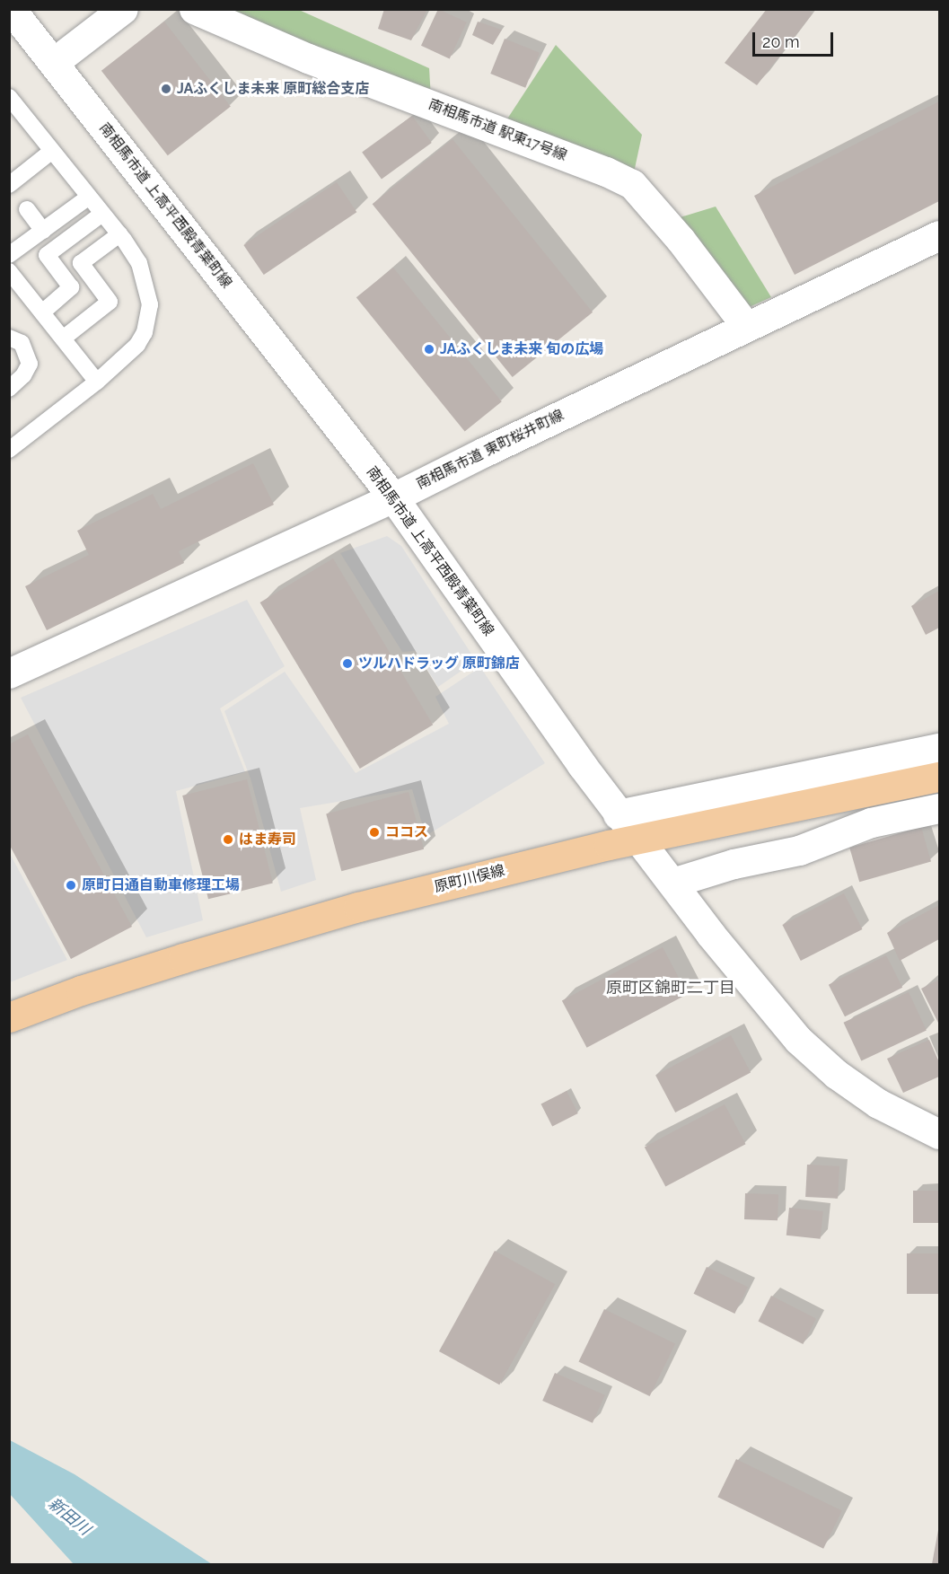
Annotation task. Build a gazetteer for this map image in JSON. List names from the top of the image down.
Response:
{
  "streets": {
    "main road": ["原町川俣線"],
    "street": ["南相馬市道 駅東17号線", "南相馬市道 上高平西殿青葉町線", "南相馬市道 東町桜井町線"]
  },
  "crossings": [
    ["南相馬市道 駅東17号線", "南相馬市道 東町桜井町線"],
    ["南相馬市道 上高平西殿青葉町線", "南相馬市道 東町桜井町線"],
    ["南相馬市道 上高平西殿青葉町線", "原町川俣線"]
  ],
  "districts": ["原町区錦町二丁目"],
  "water": ["新田川"],
  "places": [
    "JAふくしま未来 原町総合支店",
    "JAふくしま未来 旬の広場",
    "ツルハドラッグ 原町錦店",
    "ココス",
    "はま寿司",
    "原町日通自動車修理工場"
  ],
  "scale_bar": "20 m"
}
